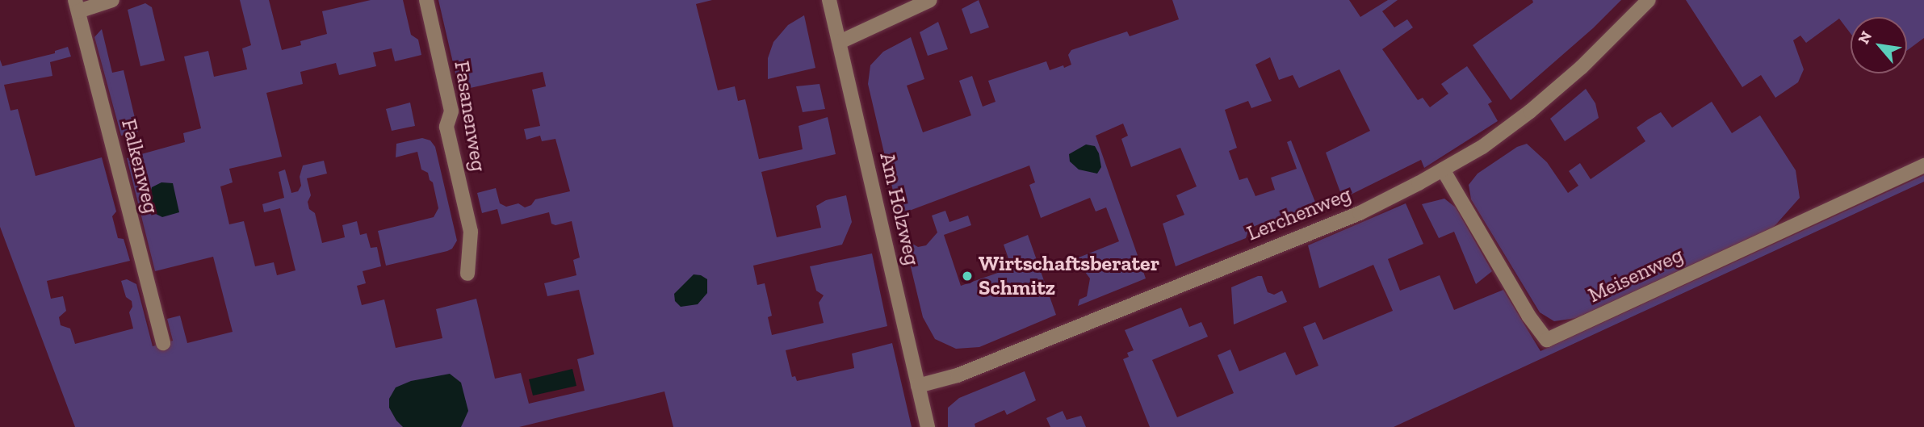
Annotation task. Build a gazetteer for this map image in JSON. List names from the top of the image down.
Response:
{
  "streets": {
    "street": [
      "Fasanenweg",
      "Falkenweg",
      "Am Holzweg",
      "Lerchenweg",
      "Meisenweg"
    ]
  },
  "crossings": [
    ["Am Holzweg", "Lerchenweg"],
    ["Lerchenweg", "Meisenweg"]
  ],
  "places": ["Wirtschaftsberater Schmitz"],
  "north": "top left"
}
